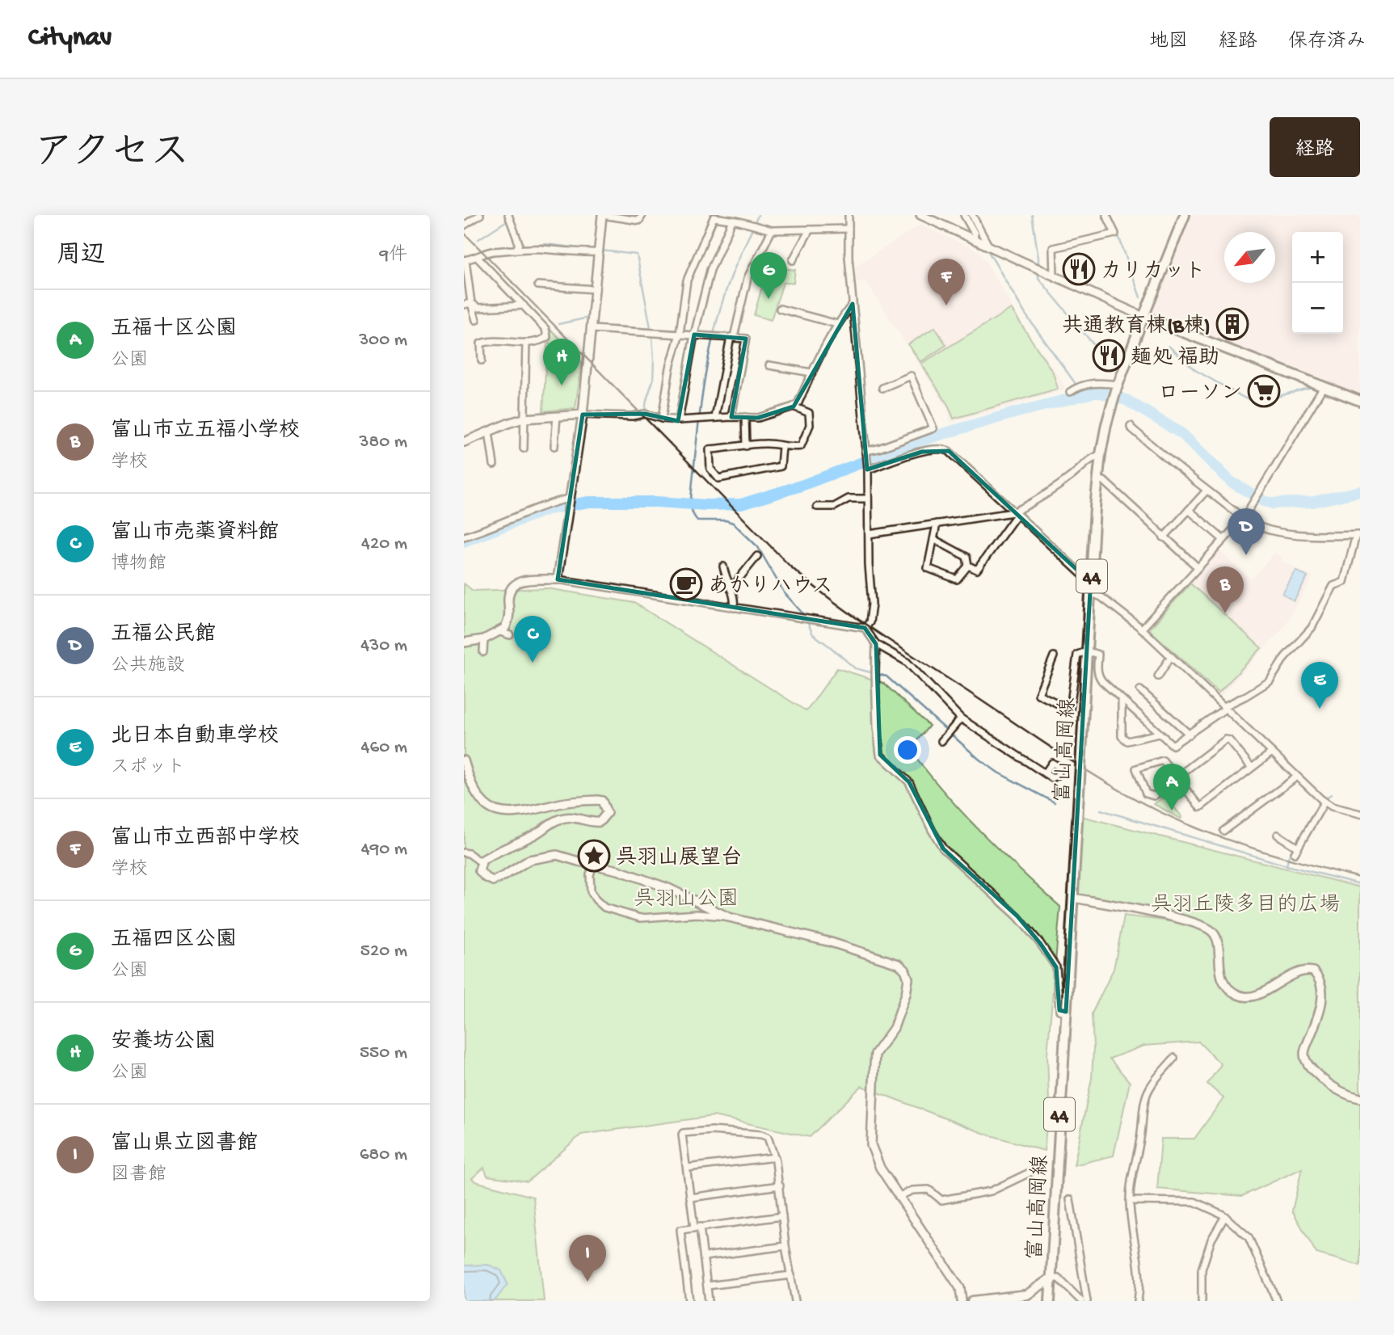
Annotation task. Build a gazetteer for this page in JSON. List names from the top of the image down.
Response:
{
  "streets": {
    "main road": ["44", "富山高岡線"]
  },
  "parks": ["呉羽山公園", "呉羽丘陵多目的広場"],
  "places": {
    "restaurant": ["カリカット", "麺処 福助"],
    "building": ["共通教育棟(B棟)"],
    "supermarket": ["ローソン"],
    "cafe": ["あかりハウス"],
    "place": ["呉羽山展望台"]
  },
  "north": "bottom left",
  "page": {
    "header": "Citynav",
    "nav": ["地図", "経路", "保存済み"],
    "title": "アクセス",
    "buttons": "経路",
    "heading": ["周辺", "9件"],
    "map_buttons": ["+", "−"],
    "pins": [
      "G",
      "F",
      "H",
      "D",
      "B",
      "C",
      "E",
      "A",
      "I"
    ],
    "list": [
      {
        "mark": "A",
        "name": "五福十区公園",
        "note": "公園",
        "value": "300 m"
      },
      {
        "mark": "B",
        "name": "富山市立五福小学校",
        "note": "学校",
        "value": "380 m"
      },
      {
        "mark": "C",
        "name": "富山市売薬資料館",
        "note": "博物館",
        "value": "420 m"
      },
      {
        "mark": "D",
        "name": "五福公民館",
        "note": "公共施設",
        "value": "430 m"
      },
      {
        "mark": "E",
        "name": "北日本自動車学校",
        "note": "スポット",
        "value": "460 m"
      },
      {
        "mark": "F",
        "name": "富山市立西部中学校",
        "note": "学校",
        "value": "490 m"
      },
      {
        "mark": "G",
        "name": "五福四区公園",
        "note": "公園",
        "value": "520 m"
      },
      {
        "mark": "H",
        "name": "安養坊公園",
        "note": "公園",
        "value": "550 m"
      },
      {
        "mark": "I",
        "name": "富山県立図書館",
        "note": "図書館",
        "value": "680 m"
      }
    ]
  }
}
